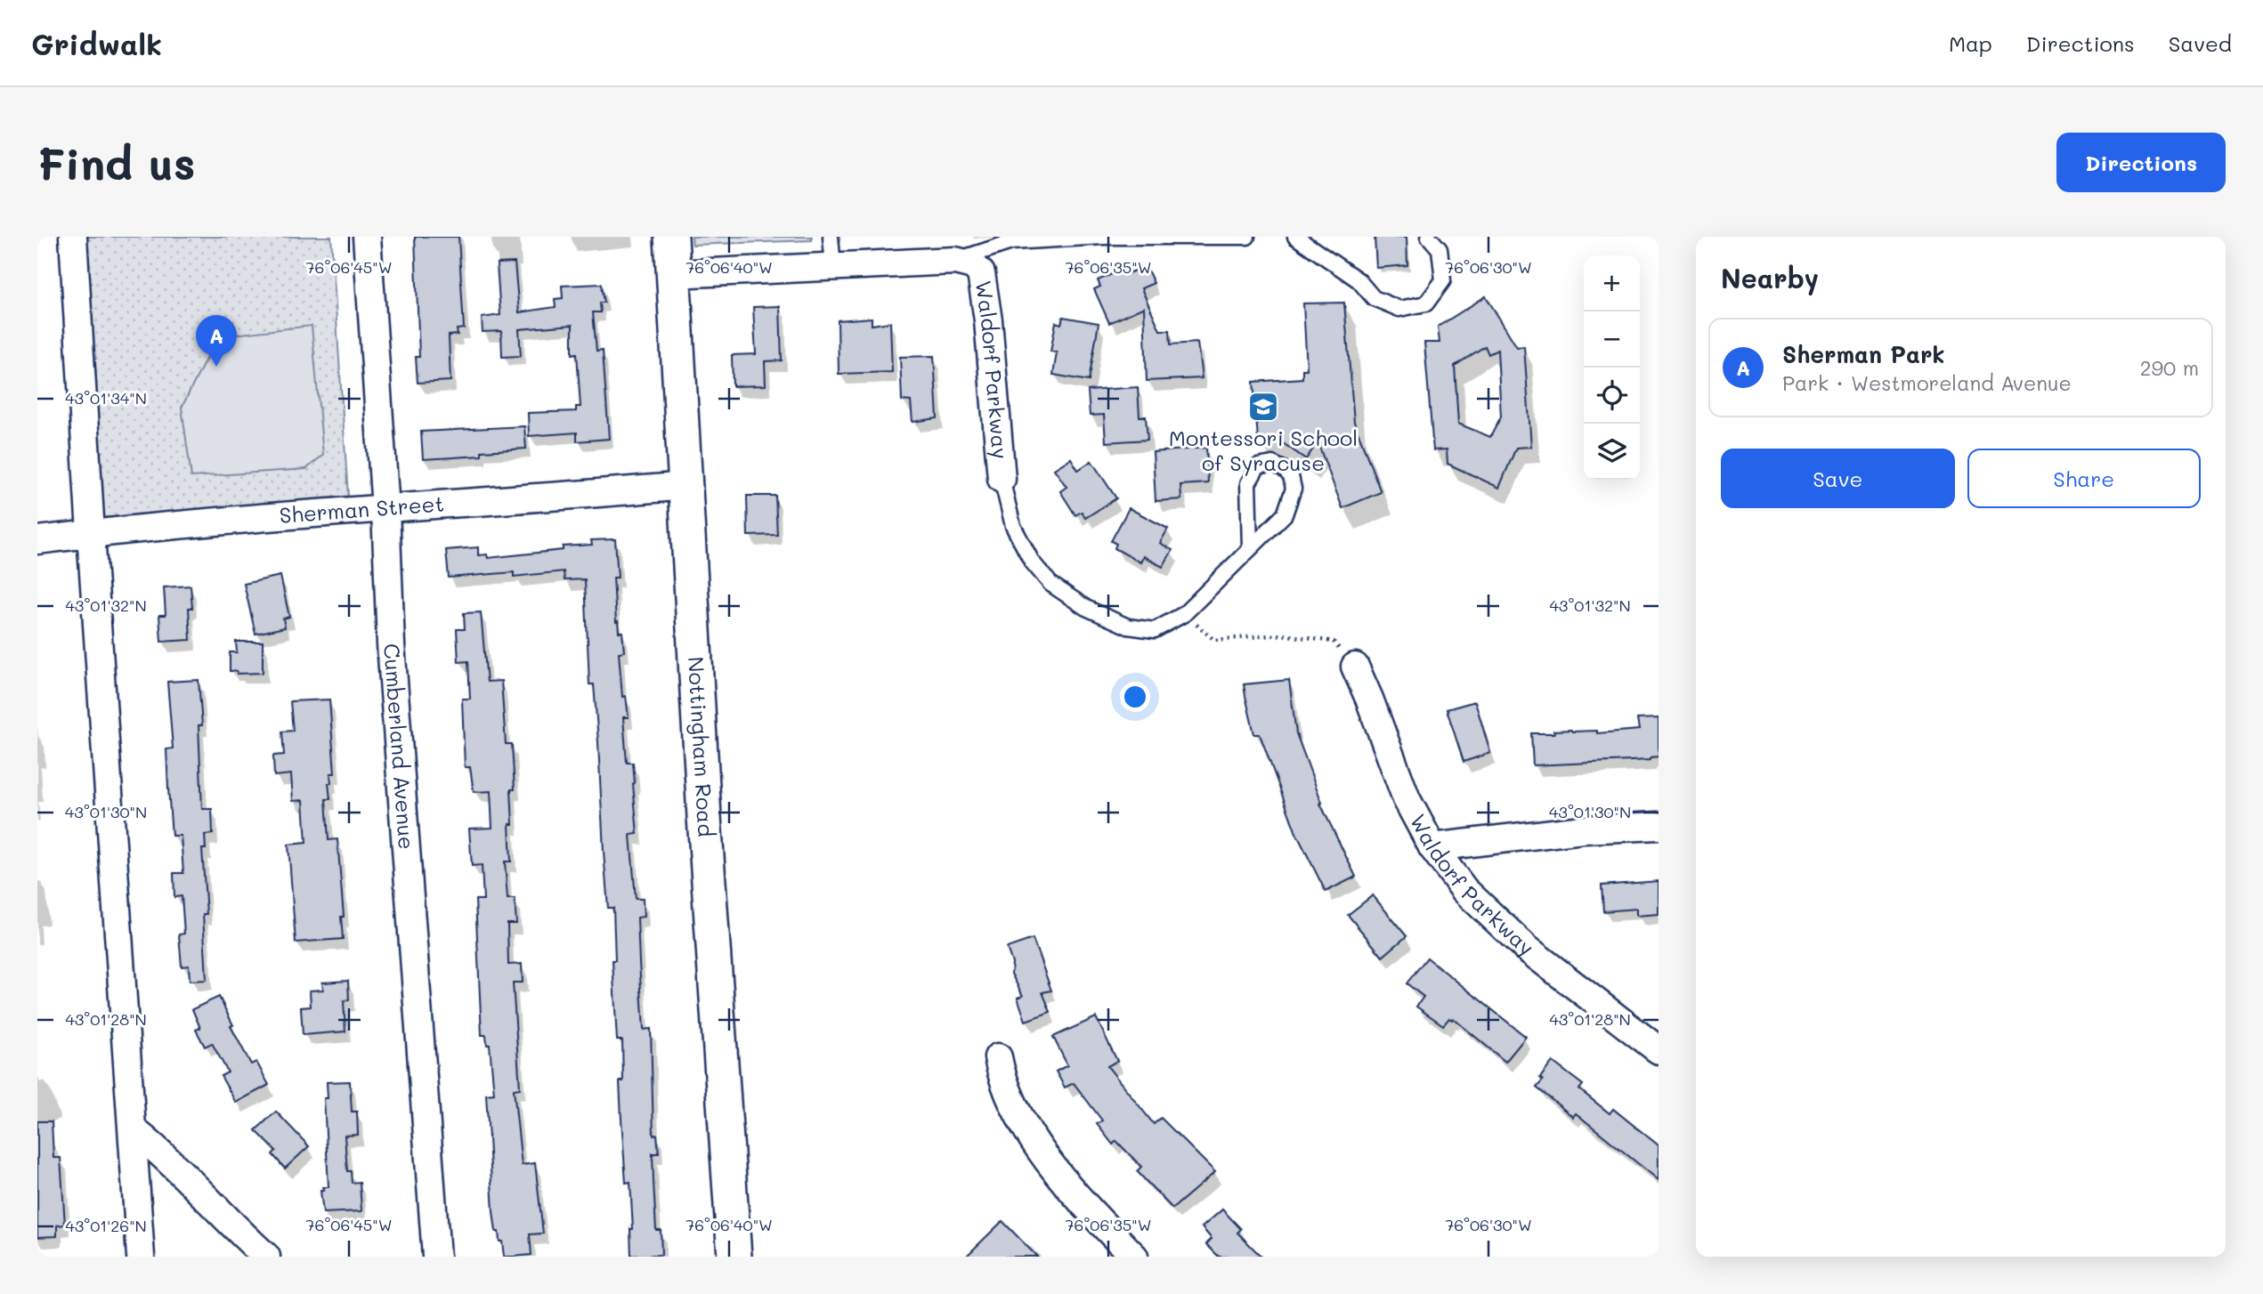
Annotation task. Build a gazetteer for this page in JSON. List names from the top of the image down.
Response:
{
  "streets": {
    "street": [
      "Waldorf Parkway",
      "Sherman Street",
      "Cumberland Avenue",
      "Nottingham Road"
    ]
  },
  "crossings": [
    ["Waldorf Parkway", "Nottingham Road"],
    ["Sherman Street", "Cumberland Avenue"],
    ["Sherman Street", "Nottingham Road"]
  ],
  "places": {
    "school or university": ["Montessori School of Syracuse"]
  },
  "page": {
    "header": "Gridwalk",
    "nav": ["Map", "Directions", "Saved"],
    "buttons": [
      "Directions",
      ["Save", "Share"]
    ],
    "title": "Find us",
    "heading": "Nearby",
    "map_buttons": ["+", "−"],
    "pins": "A",
    "list": [
      {
        "mark": "A",
        "name": "Sherman Park",
        "note": "Park · Westmoreland Avenue",
        "value": "290 m"
      }
    ]
  },
  "coordinates": [
    "76°06'45\"W",
    "76°06'40\"W",
    "76°06'35\"W",
    "76°06'30\"W",
    "43°01'34\"N",
    "43°01'32\"N",
    "43°01'30\"N",
    "43°01'28\"N",
    "43°01'26\"N"
  ]
}
